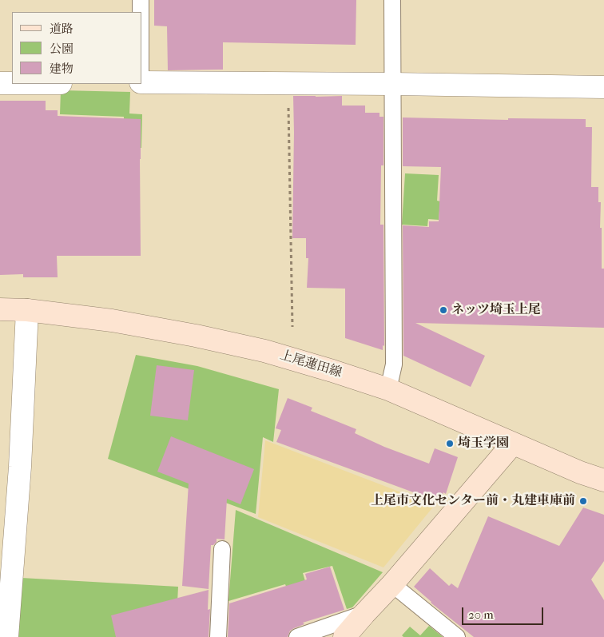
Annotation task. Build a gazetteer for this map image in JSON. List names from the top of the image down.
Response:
{
  "streets": {
    "main road": ["上尾蓮田線"]
  },
  "places": ["ネッツ埼玉上尾", "埼玉学園", "上尾市文化センター前・丸建車庫前"],
  "legend": ["道路", "公園", "建物"],
  "scale_bar": "20 m"
}
